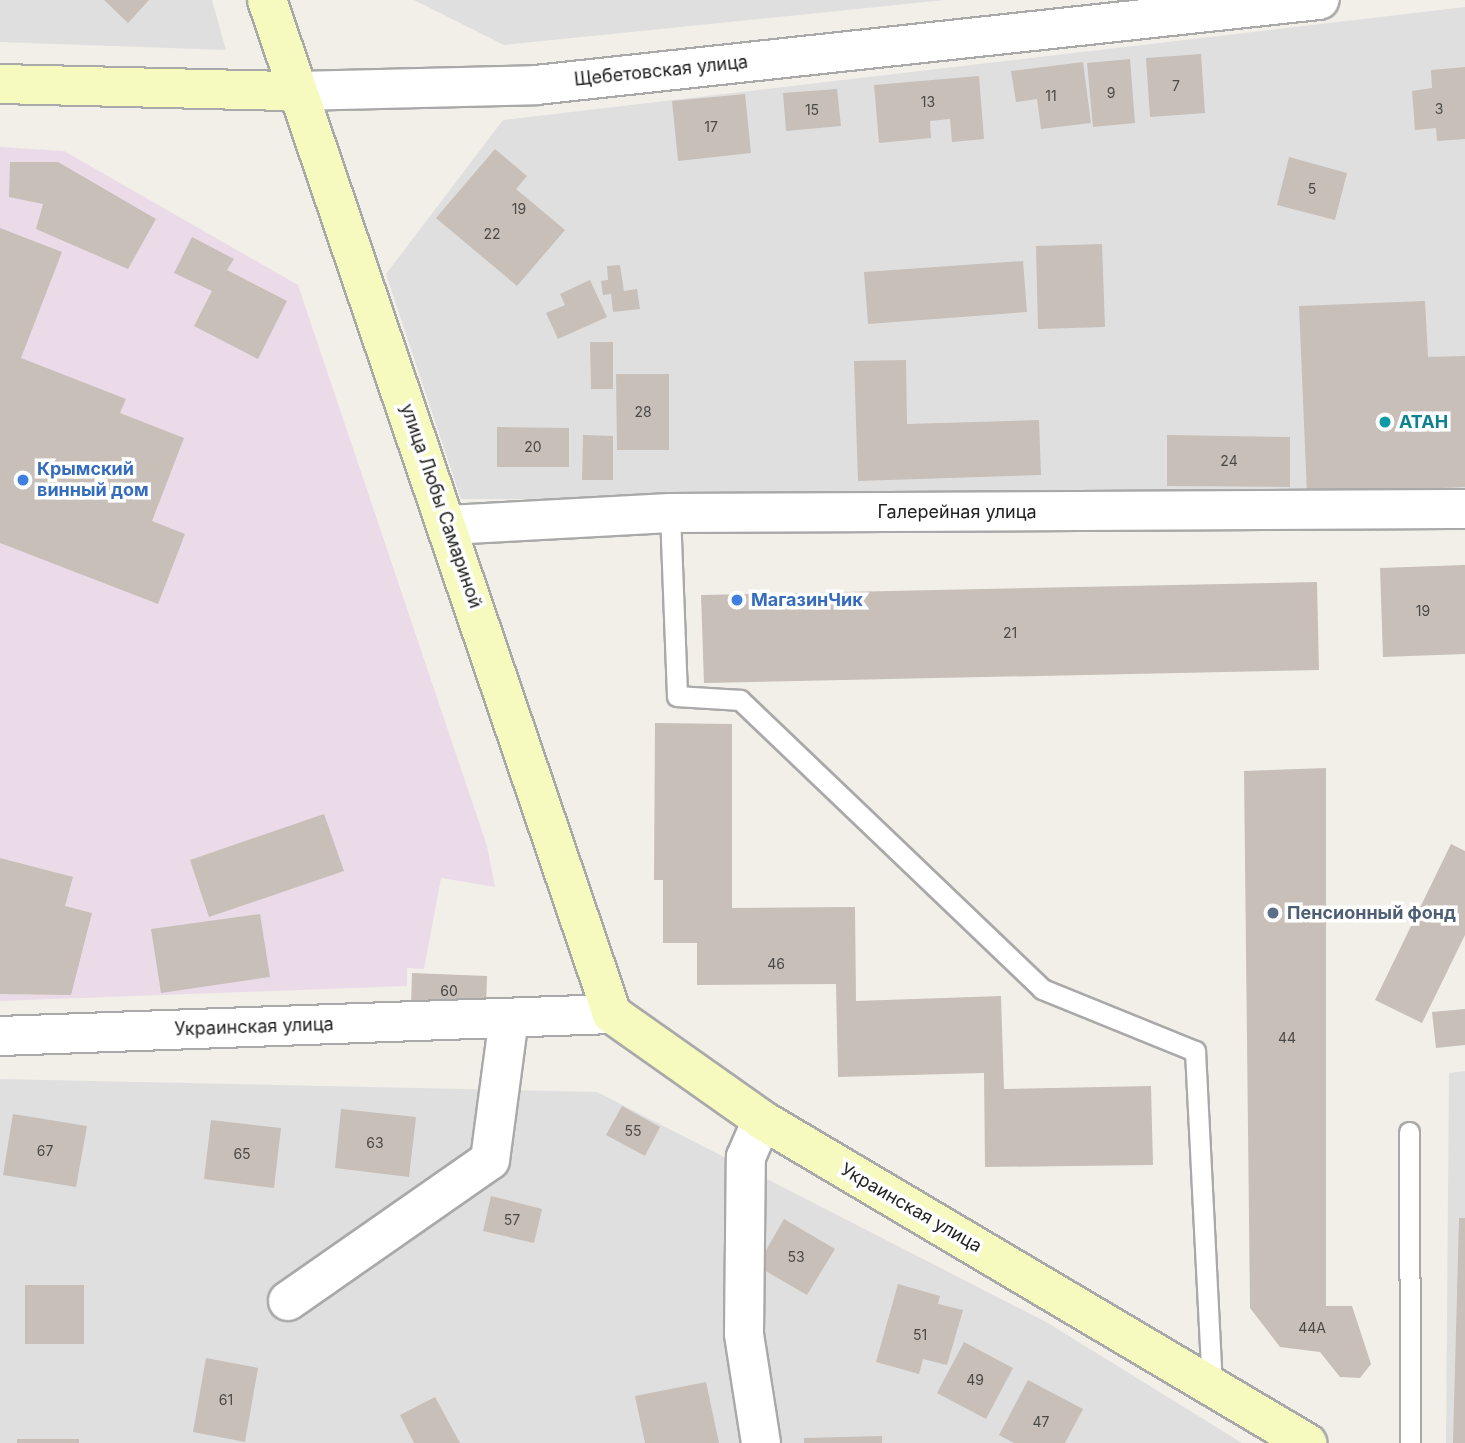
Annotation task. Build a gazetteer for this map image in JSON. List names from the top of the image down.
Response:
{
  "streets": {
    "main road": ["Щебетовская улица", "улица Любы Самариной", "Украинская улица"],
    "street": ["Галерейная улица"]
  },
  "crossings": [
    ["Щебетовская улица", "улица Любы Самариной"],
    ["улица Любы Самариной", "Галерейная улица"],
    ["улица Любы Самариной", "Украинская улица"]
  ],
  "places": [
    "АТАН",
    "Крымский винный дом",
    "МагазинЧик",
    "Пенсионный фонд"
  ],
  "house_numbers": [
    "7",
    "9",
    "11",
    "13",
    "3",
    "15",
    "17",
    "5",
    "19",
    "22",
    "28",
    "20",
    "24",
    "19",
    "21",
    "46",
    "60",
    "44",
    "55",
    "63",
    "67",
    "65",
    "57",
    "53",
    "44А",
    "51",
    "49",
    "61",
    "47"
  ]
}
